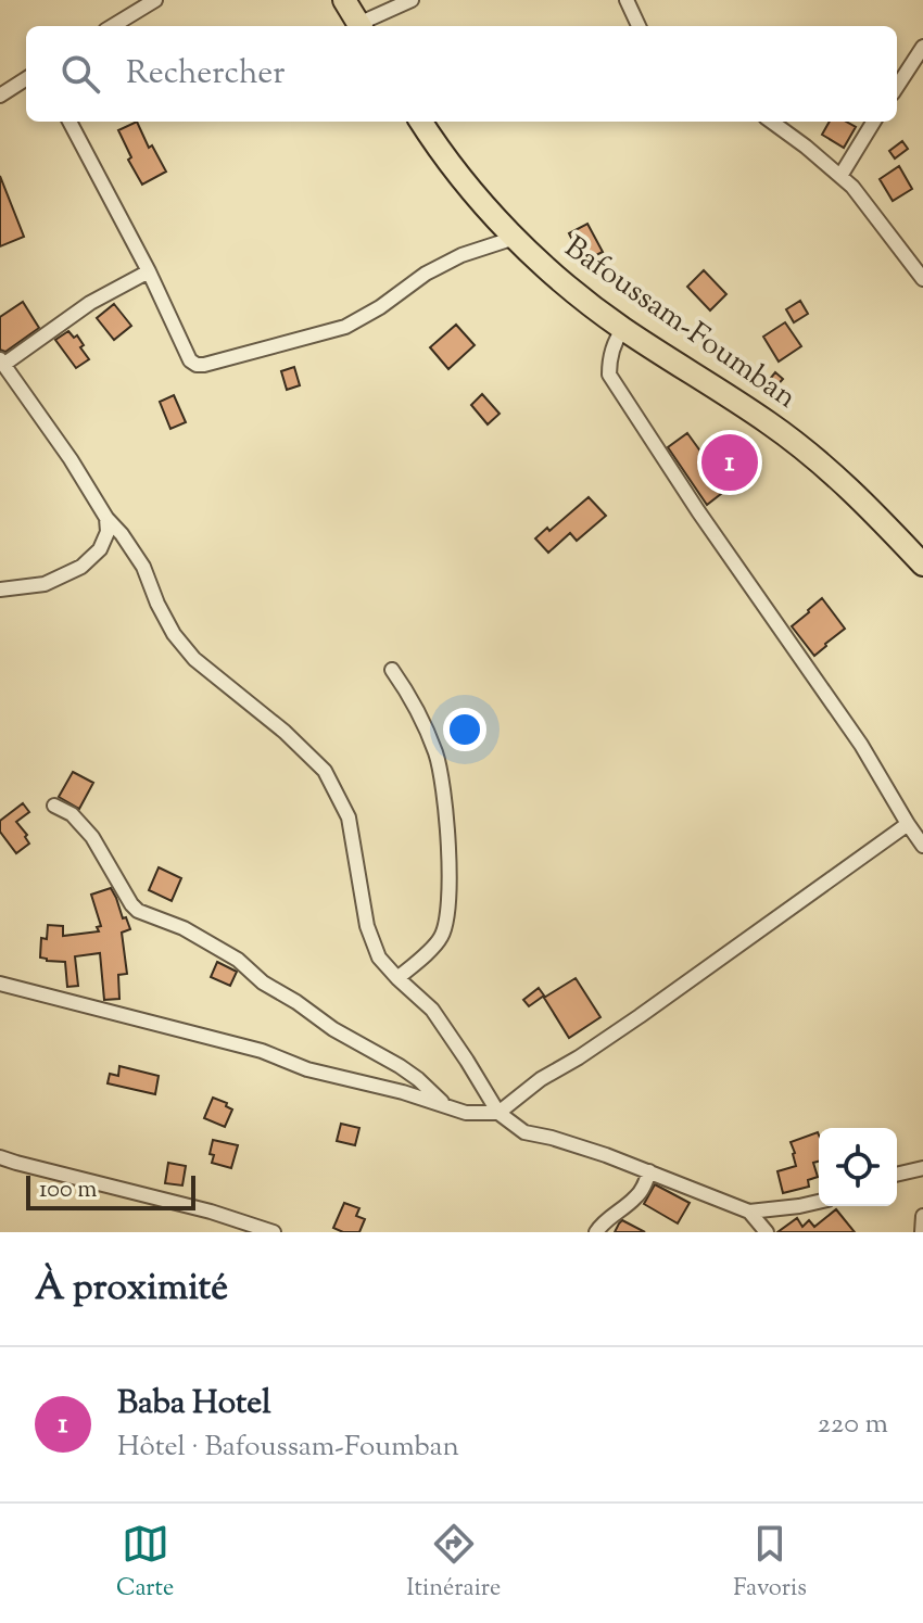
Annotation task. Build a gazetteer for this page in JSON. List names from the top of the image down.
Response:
{
  "streets": {
    "highway": ["Bafoussam-Foumban"]
  },
  "scale_bar": "100 m",
  "page": {
    "search": "Rechercher",
    "pins": "1",
    "scale": "100 m",
    "heading": "À proximité",
    "list": [
      {
        "mark": "1",
        "name": "Baba Hotel",
        "note": "Hôtel · Bafoussam-Foumban",
        "value": "220 m"
      }
    ],
    "nav": ["Carte", "Itinéraire", "Favoris"]
  }
}
